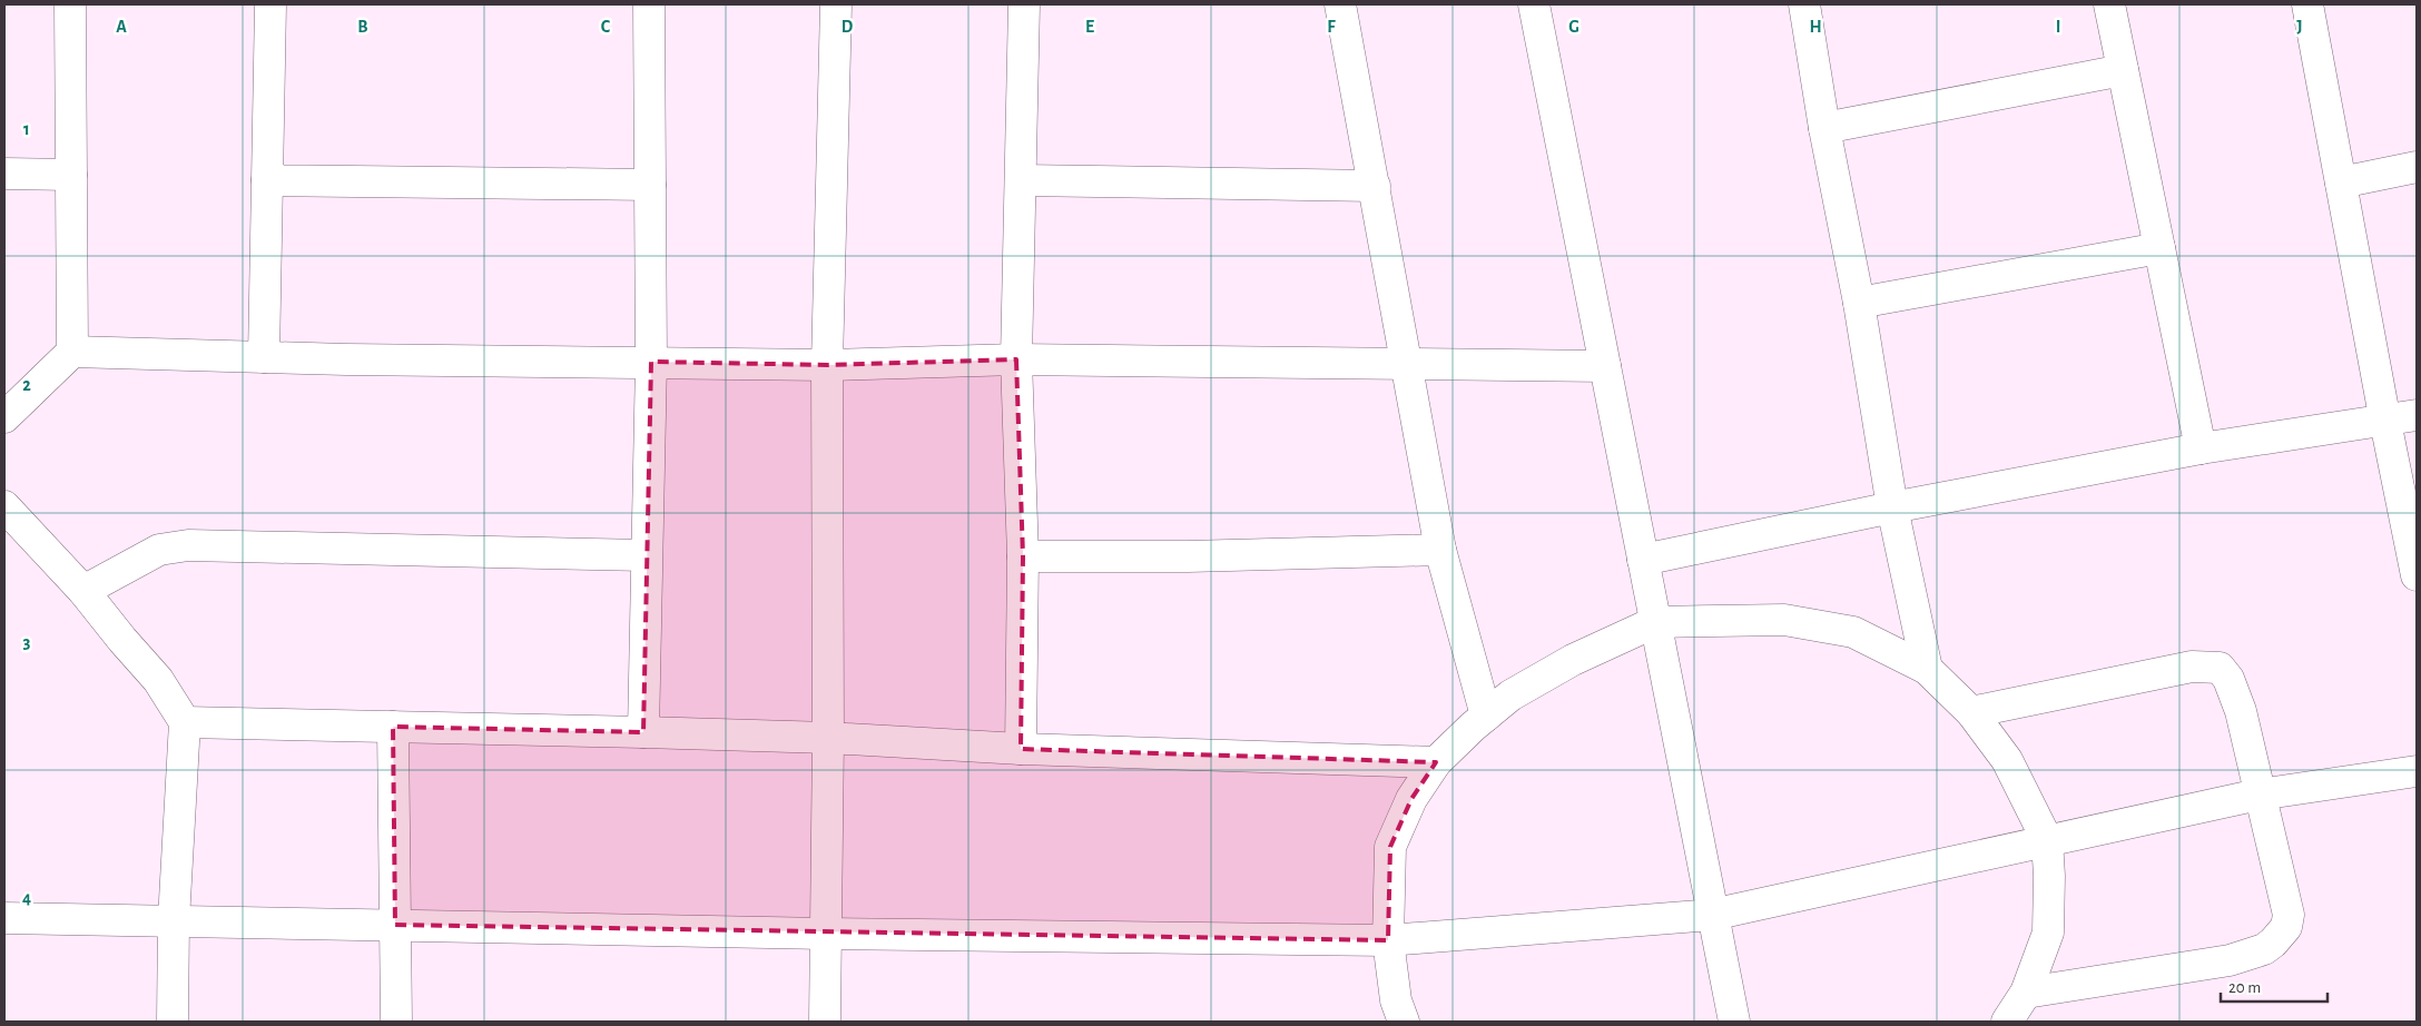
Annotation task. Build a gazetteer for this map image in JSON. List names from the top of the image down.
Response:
{
  "scale_bar": "20 m",
  "grid": {
    "columns": [
      "A",
      "B",
      "C",
      "D",
      "E",
      "F",
      "G",
      "H",
      "I",
      "J"
    ],
    "rows": [
      "1",
      "2",
      "3",
      "4"
    ]
  }
}
